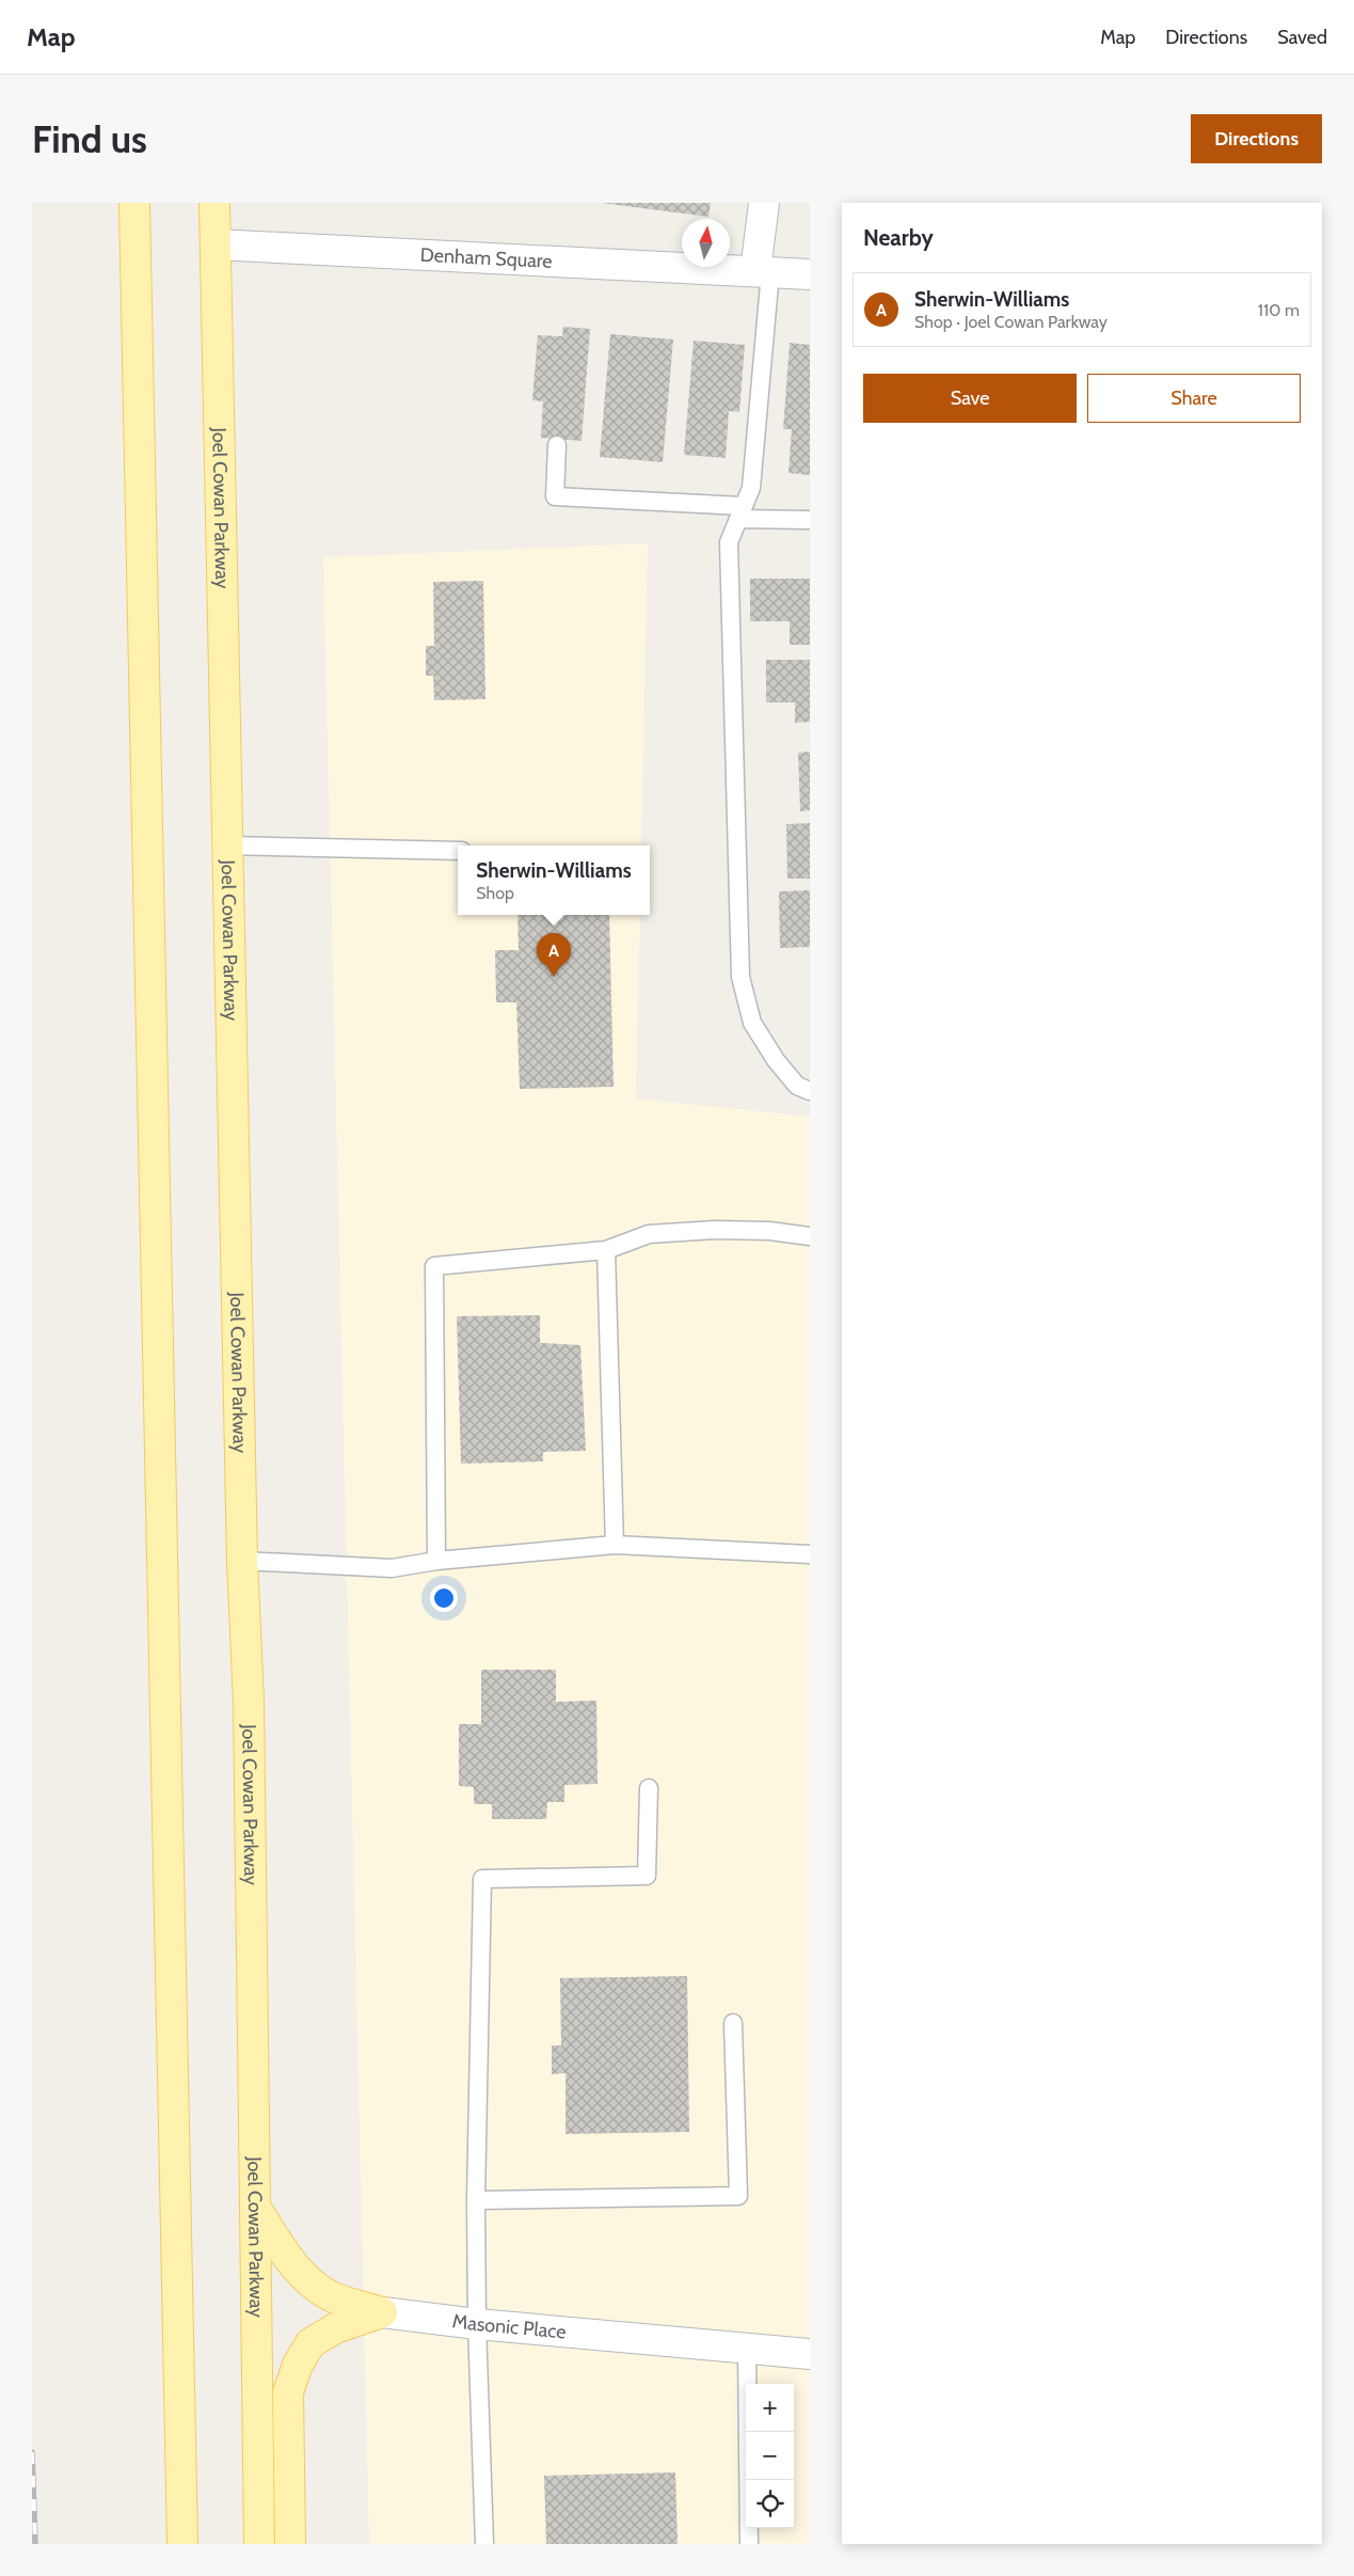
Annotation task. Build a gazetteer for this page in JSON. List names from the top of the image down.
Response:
{
  "streets": {
    "main road": ["Joel Cowan Parkway", "Masonic Place"],
    "street": ["Denham Square"]
  },
  "crossings": [
    ["Denham Square", "Joel Cowan Parkway"],
    ["Joel Cowan Parkway", "Masonic Place"]
  ],
  "north": "top",
  "page": {
    "header": "Map",
    "nav": ["Map", "Directions", "Saved"],
    "buttons": [
      "Directions",
      ["Save", "Share"]
    ],
    "title": "Find us",
    "heading": "Nearby",
    "list": [
      {
        "mark": "A",
        "name": "Sherwin-Williams",
        "note": "Shop · Joel Cowan Parkway",
        "value": "110 m"
      }
    ],
    "popup": ["Sherwin-Williams", "Shop"],
    "pins": "A",
    "map_buttons": ["+", "−"]
  }
}
